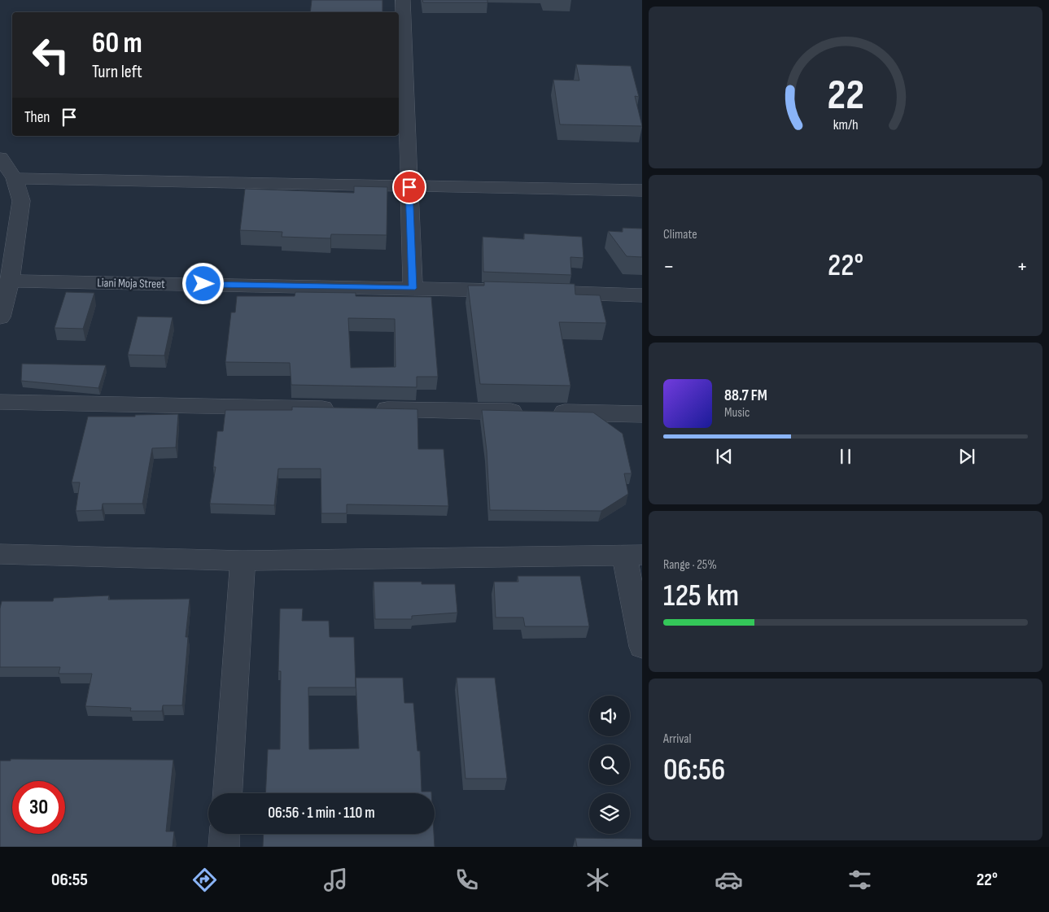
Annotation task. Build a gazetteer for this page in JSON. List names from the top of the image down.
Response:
{
  "streets": {
    "street": ["Liani Moja Street"]
  },
  "page": {
    "turn": ["60 m", "Turn left"],
    "then": "Then",
    "tile": [
      "Climate",
      ["Range · 25%", "125 km"],
      ["Arrival", "06:56"]
    ],
    "heat": ["−", "22°", "+"],
    "song": ["88.7 FM", "Music"],
    "limit": "30",
    "trip": "06:56 · 1 min · 110 m",
    "tabs": ["06:55", "22°"],
    "gauge": ["22", "km/h"]
  }
}
